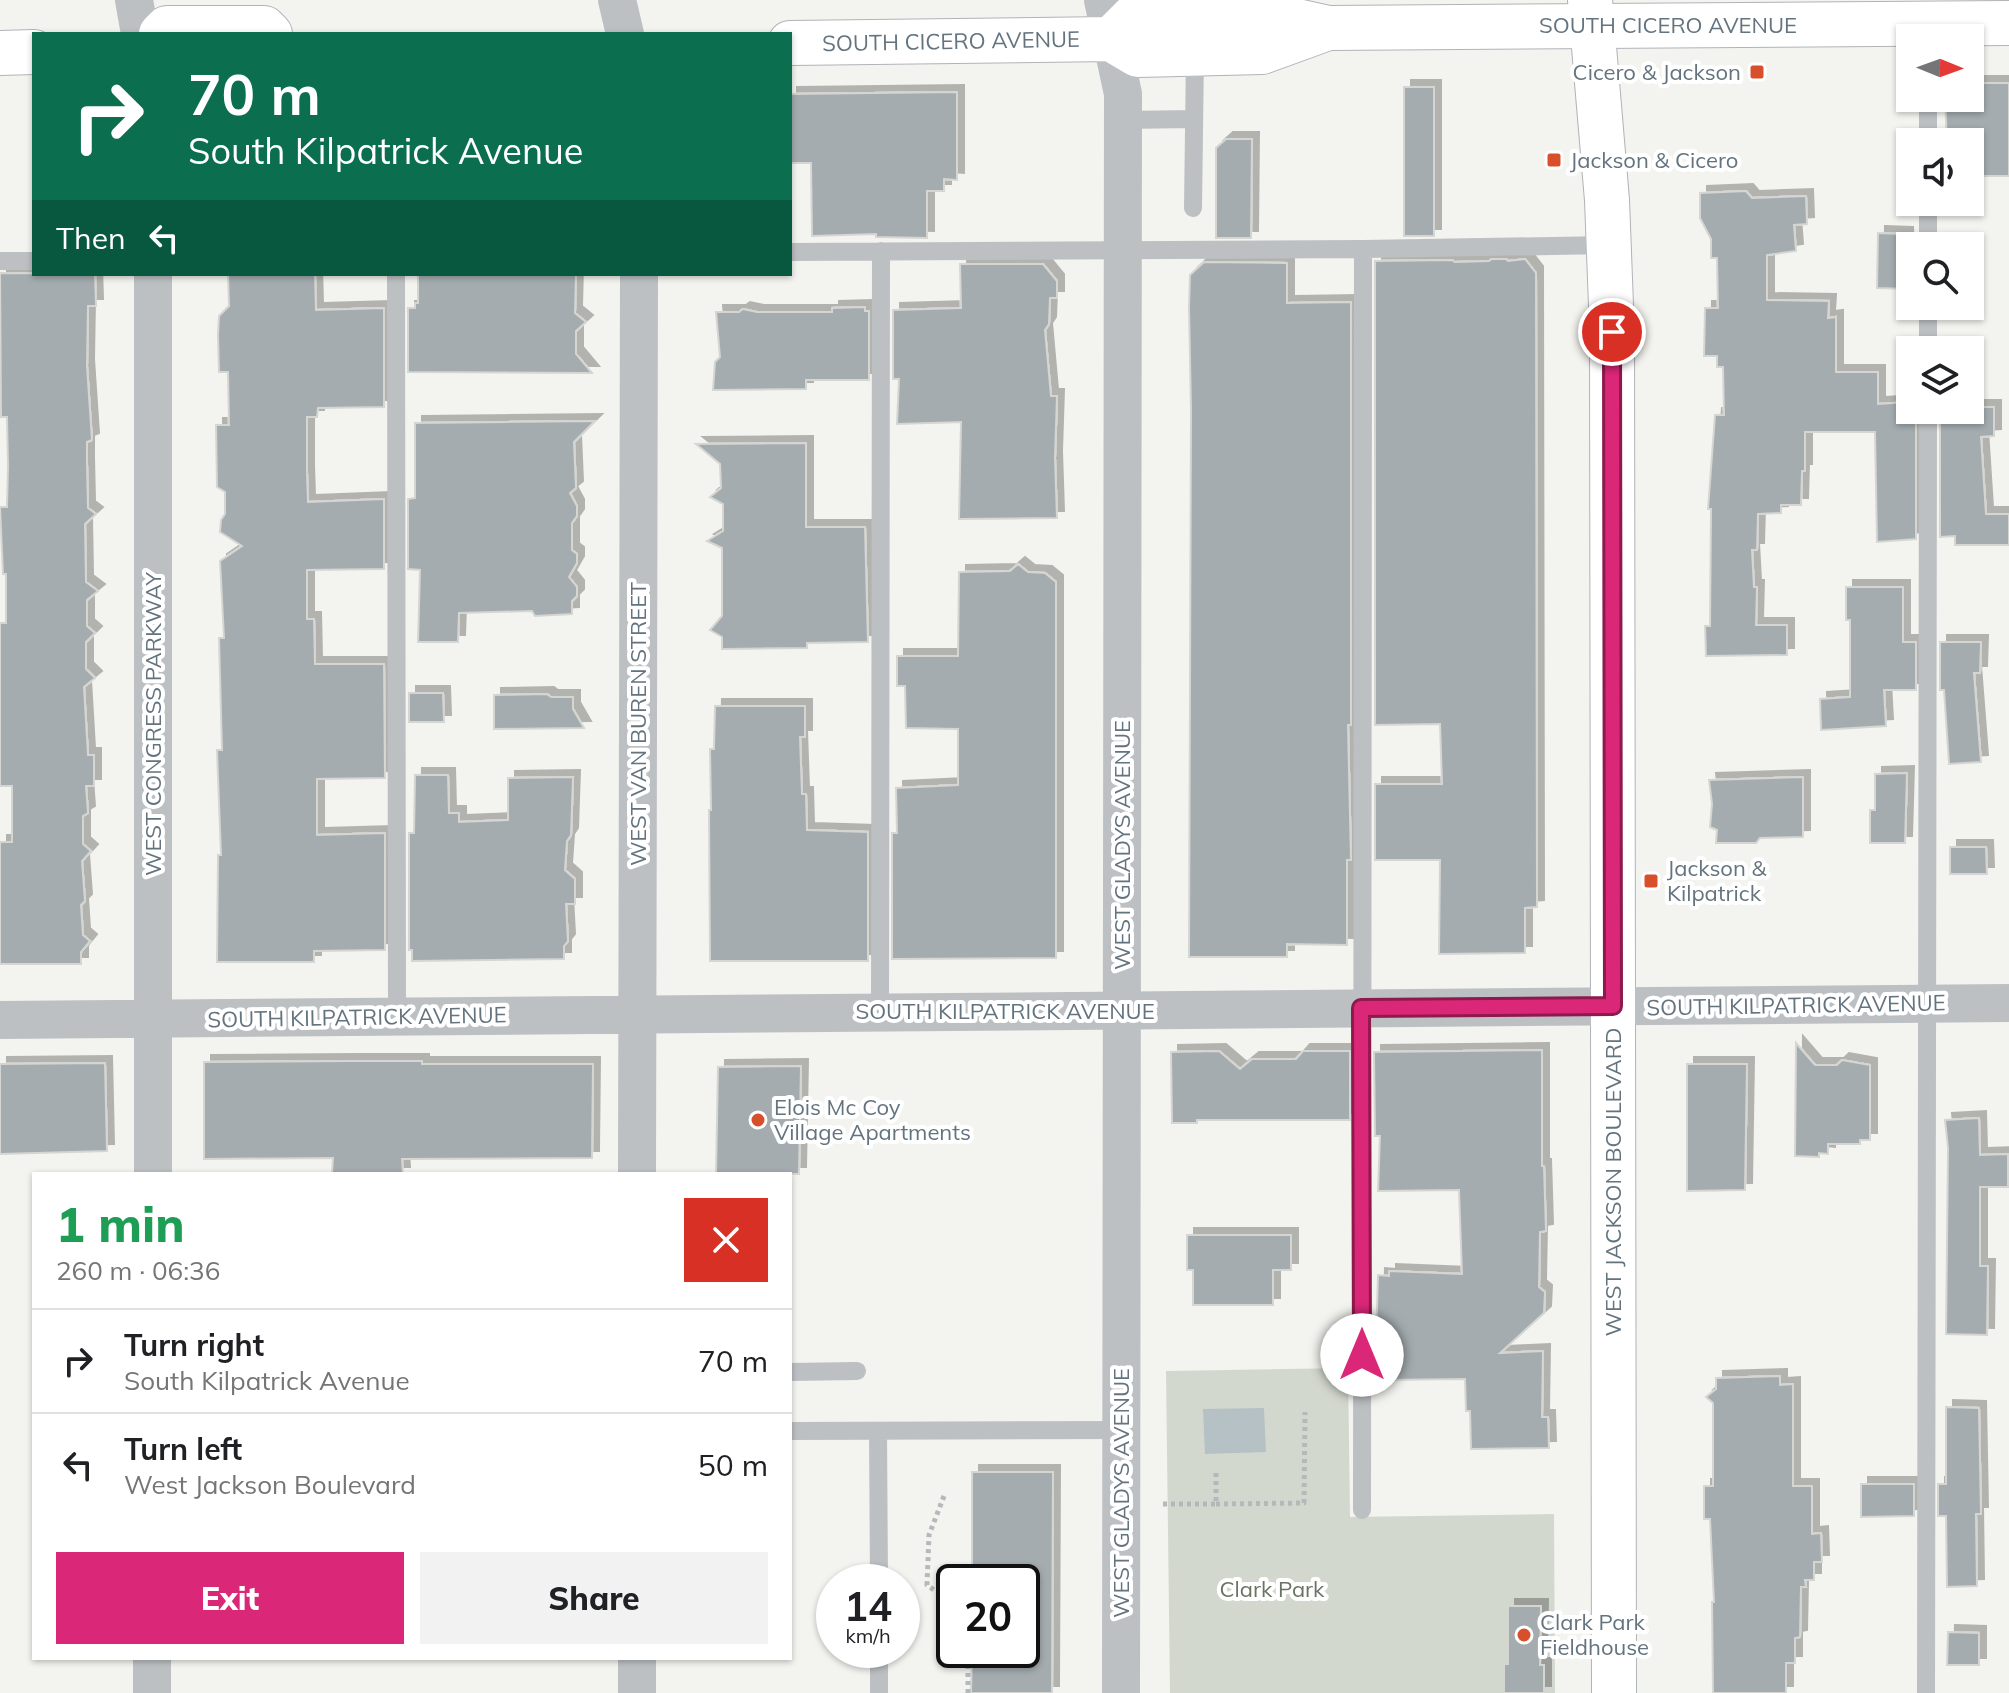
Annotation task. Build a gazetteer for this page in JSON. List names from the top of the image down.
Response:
{
  "streets": {
    "street": [
      "SOUTH CICERO AVENUE",
      "WEST CONGRESS PARKWAY",
      "WEST VAN BUREN STREET",
      "WEST GLADYS AVENUE",
      "SOUTH KILPATRICK AVENUE",
      "WEST JACKSON BOULEVARD"
    ]
  },
  "crossings": [
    ["SOUTH CICERO AVENUE", "WEST GLADYS AVENUE"],
    ["SOUTH CICERO AVENUE", "WEST JACKSON BOULEVARD"],
    ["WEST CONGRESS PARKWAY", "SOUTH KILPATRICK AVENUE"],
    ["WEST VAN BUREN STREET", "SOUTH KILPATRICK AVENUE"],
    ["WEST GLADYS AVENUE", "SOUTH KILPATRICK AVENUE"],
    ["SOUTH KILPATRICK AVENUE", "WEST JACKSON BOULEVARD"]
  ],
  "parks": ["Clark Park"],
  "places": {
    "transit": ["Cicero & Jackson", "Jackson & Cicero", "Jackson & Kilpatrick"],
    "other": ["Elois Mc Coy Village Apartments", "Clark Park Fieldhouse"]
  },
  "north": "right",
  "page": {
    "turn": ["70 m", "South Kilpatrick Avenue"],
    "then": "Then",
    "heading": ["1 min", "260 m · 06:36"],
    "list": [
      {
        "name": "Turn right",
        "note": "South Kilpatrick Avenue",
        "value": "70 m"
      },
      {
        "name": "Turn left",
        "note": "West Jackson Boulevard",
        "value": "50 m"
      }
    ],
    "buttons": ["Exit", "Share"],
    "speed": "14 km/h",
    "limit": "20"
  }
}
